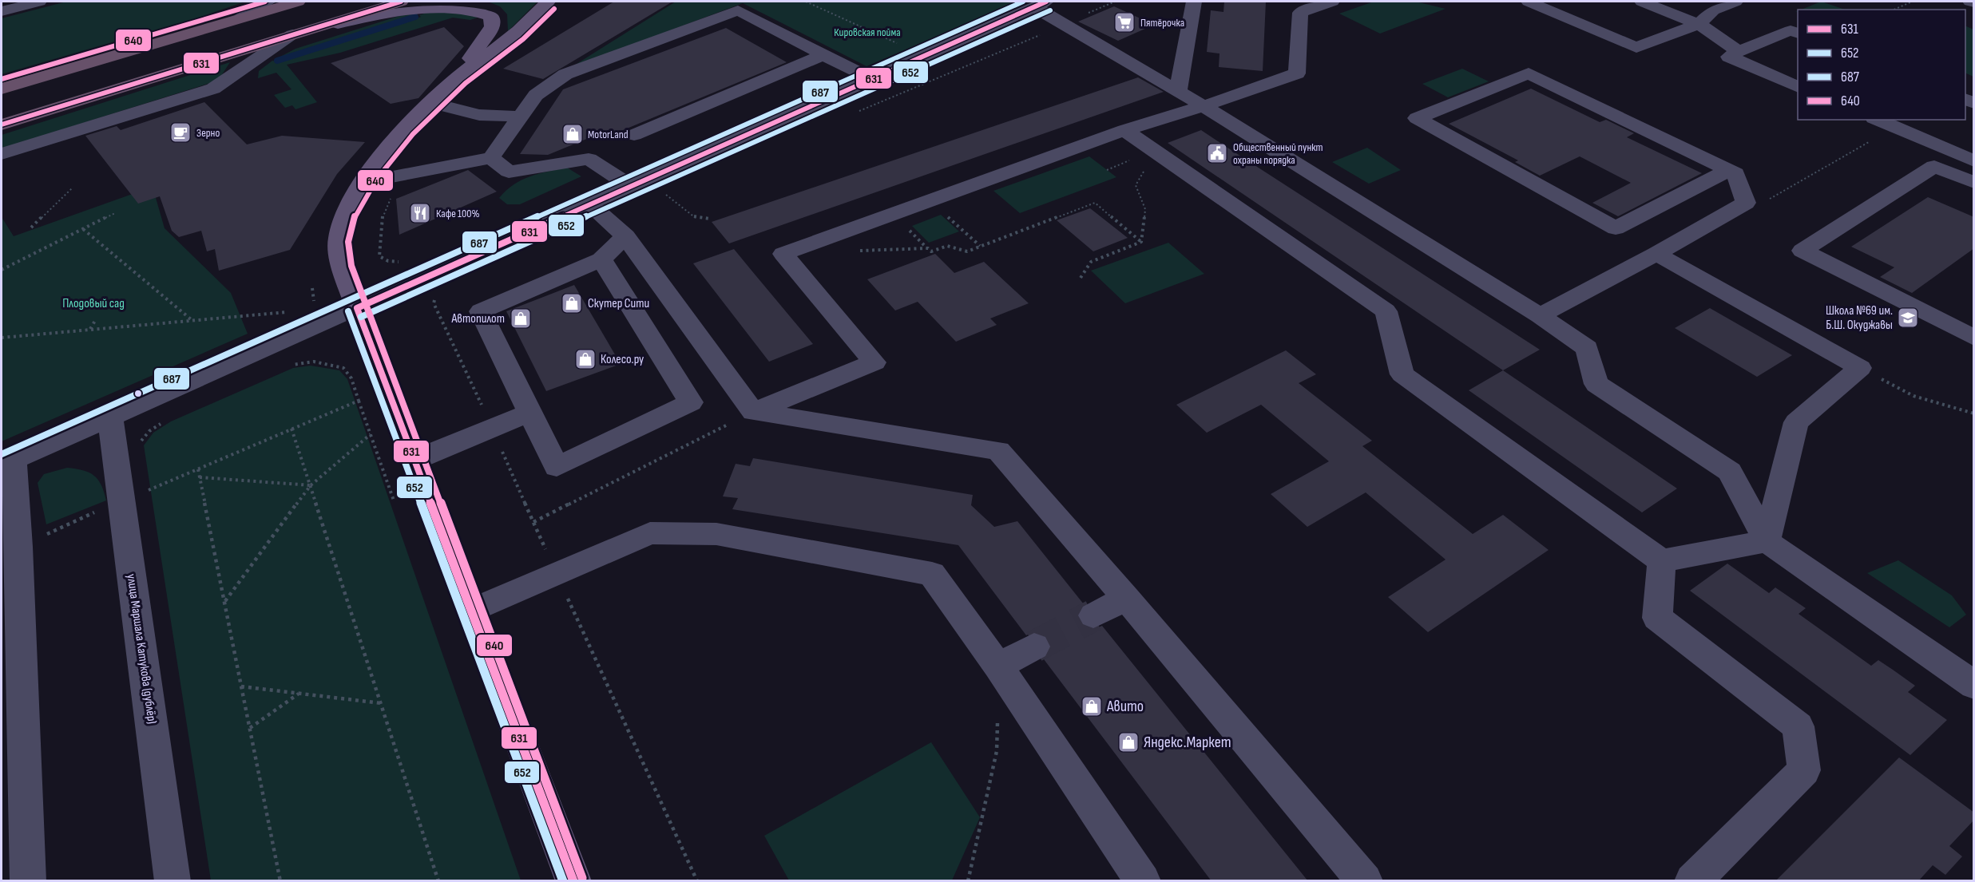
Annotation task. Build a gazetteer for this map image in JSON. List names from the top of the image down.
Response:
{
  "streets": {
    "street": ["улица Маршала Катукова (дублёр)"]
  },
  "parks": ["Кировская пойма", "Плодовый сад"],
  "places": {
    "supermarket": ["Пятёрочка"],
    "cafe": ["Зерно"],
    "shop": [
      "MotorLand",
      "Скутер Сити",
      "Автопилот",
      "Колесо.ру",
      "Авито",
      "Яндекс.Маркет"
    ],
    "public building": ["Общественный пункт охраны порядка"],
    "restaurant": ["Кафе 100%"],
    "school or university": ["Школа №69 им. Б.Ш. Окуджавы"]
  },
  "lines": [
    "transit line 631",
    "transit line 687",
    "transit line 640",
    "transit line 652"
  ],
  "legend": [
    "631",
    "652",
    "687",
    "640"
  ]
}
